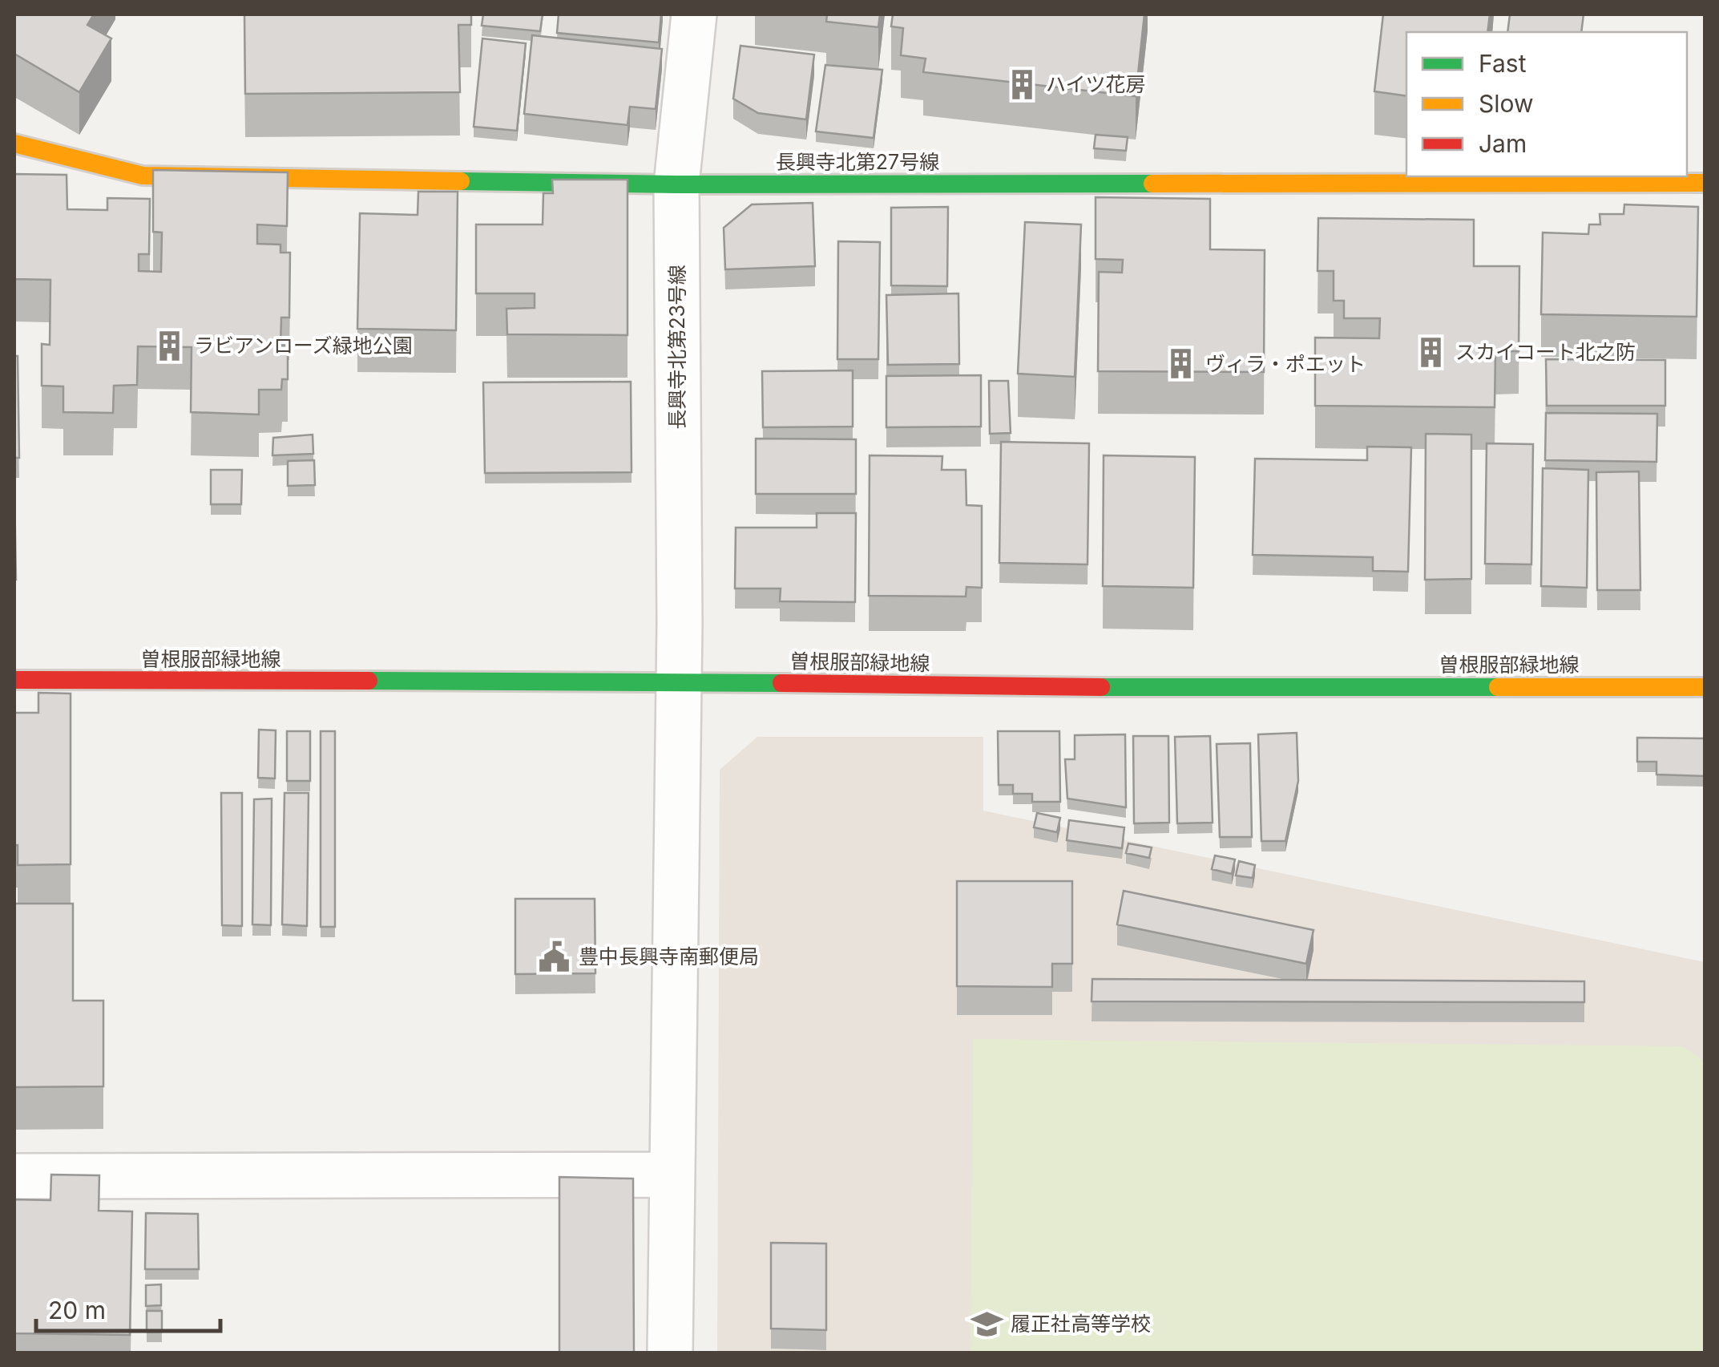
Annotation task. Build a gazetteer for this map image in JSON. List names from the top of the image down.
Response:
{
  "streets": {
    "street": ["長興寺北第27号線", "長興寺北第23号線", "曽根服部緑地線"]
  },
  "crossings": [
    ["長興寺北第27号線", "長興寺北第23号線"],
    ["長興寺北第23号線", "曽根服部緑地線"]
  ],
  "places": {
    "building": [
      "ハイツ花房",
      "ラビアンローズ緑地公園",
      "スカイコート北之防",
      "ヴィラ・ポエット"
    ],
    "public building": ["豊中長興寺南郵便局"],
    "school or university": ["履正社高等学校"]
  },
  "legend": ["Fast", "Slow", "Jam"],
  "scale_bar": "20 m"
}
